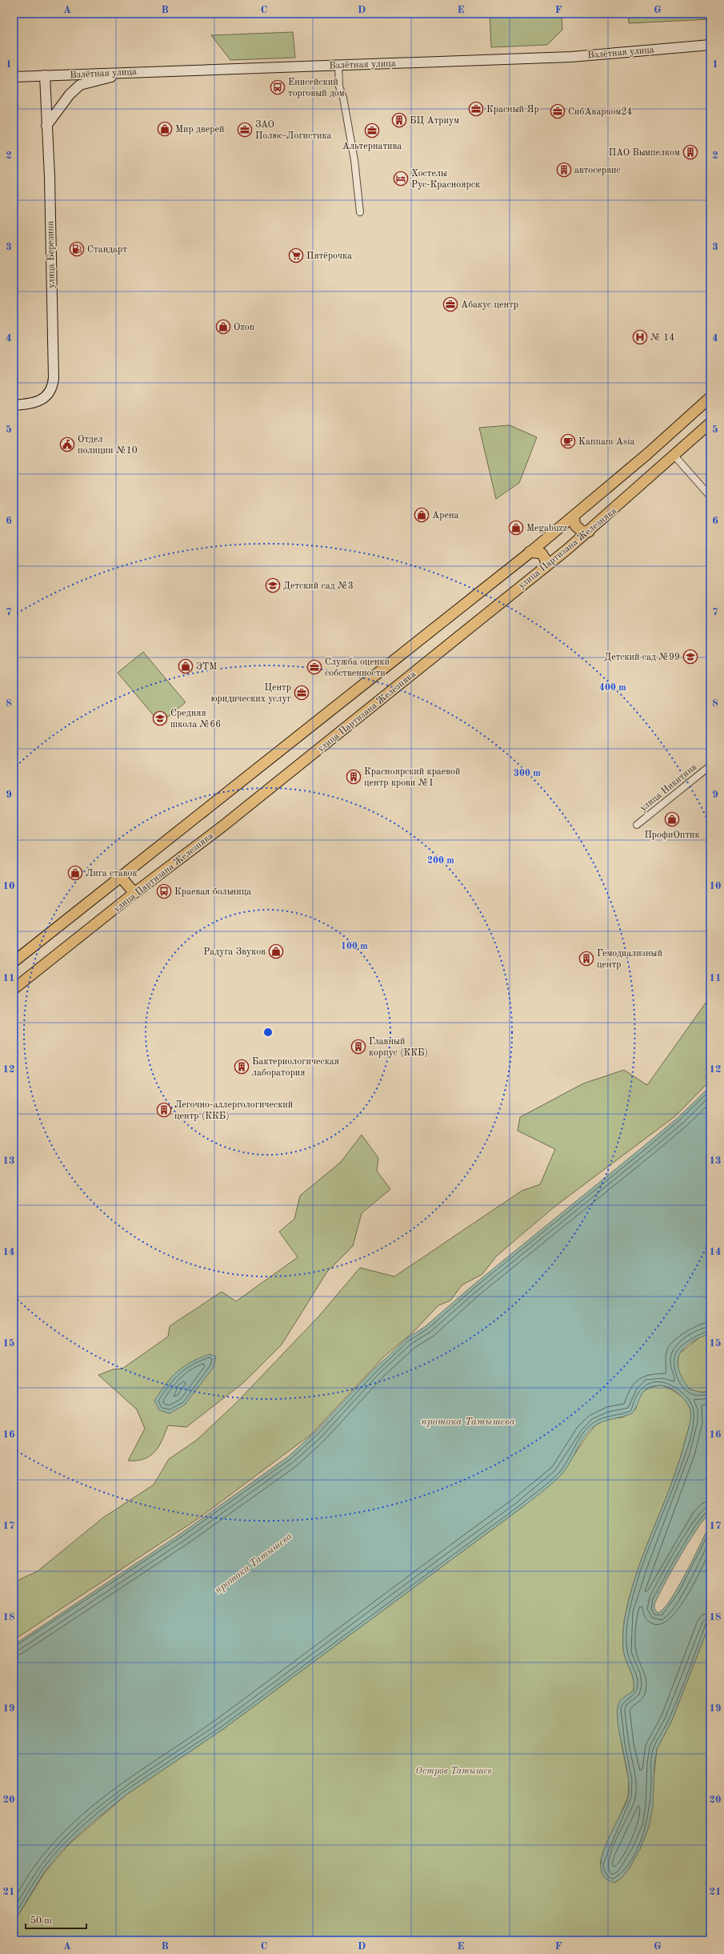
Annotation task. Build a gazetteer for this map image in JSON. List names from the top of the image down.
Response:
{
  "streets": {
    "main road": ["Взлётная улица", "улица Березина", "улица Партизана Железняка"],
    "street": ["улица Никитина"]
  },
  "crossings": [
    ["Взлётная улица", "улица Березина"]
  ],
  "water": ["протока Татышева"],
  "parks": ["Остров Татышев"],
  "places": {
    "bus stop": ["Енисейский торговый дом", "Краевая больница"],
    "office": [
      "Красный Яр",
      "СибАварком24",
      "ЗАО Полюс-Логистика",
      "Альтернатива",
      "Абакус центр",
      "Служба оценки собственности",
      "Центр юридических услуг"
    ],
    "building": [
      "БЦ Атриум",
      "ПАО Вымпелком",
      "автосервис",
      "Красноярский краевой центр крови №1",
      "Гемодиализный центр",
      "Главный корпус (ККБ)",
      "Бактериологическая лаборатория",
      "Легочно-аллергологический центр (ККБ)"
    ],
    "shop": [
      "Мир дверей",
      "Ozon",
      "Арена",
      "Megabuzz",
      "ЭТМ",
      "ПрофиОптик",
      "Лига ставок",
      "Радуга Звуков"
    ],
    "hotel": ["Хостелы Рус-Красноярск"],
    "fuel station": ["Стандарт"],
    "supermarket": ["Пятёрочка"],
    "hospital": ["№ 14"],
    "cafe": ["Kannam Asia"],
    "public building": ["Отдел полиции №10"],
    "school or university": ["Детский сад №3", "Детский сад №99", "Средняя школа №66"]
  },
  "scale_bar": "50 m",
  "grid": {
    "columns": [
      "A",
      "B",
      "C",
      "D",
      "E",
      "F",
      "G"
    ],
    "rows": [
      "1",
      "2",
      "3",
      "4",
      "5",
      "6",
      "7",
      "8",
      "9",
      "10",
      "11",
      "12",
      "13",
      "14",
      "15",
      "16",
      "17",
      "18",
      "19",
      "20",
      "21"
    ]
  },
  "rings": [
    "400 m",
    "300 m",
    "200 m",
    "100 m"
  ]
}
